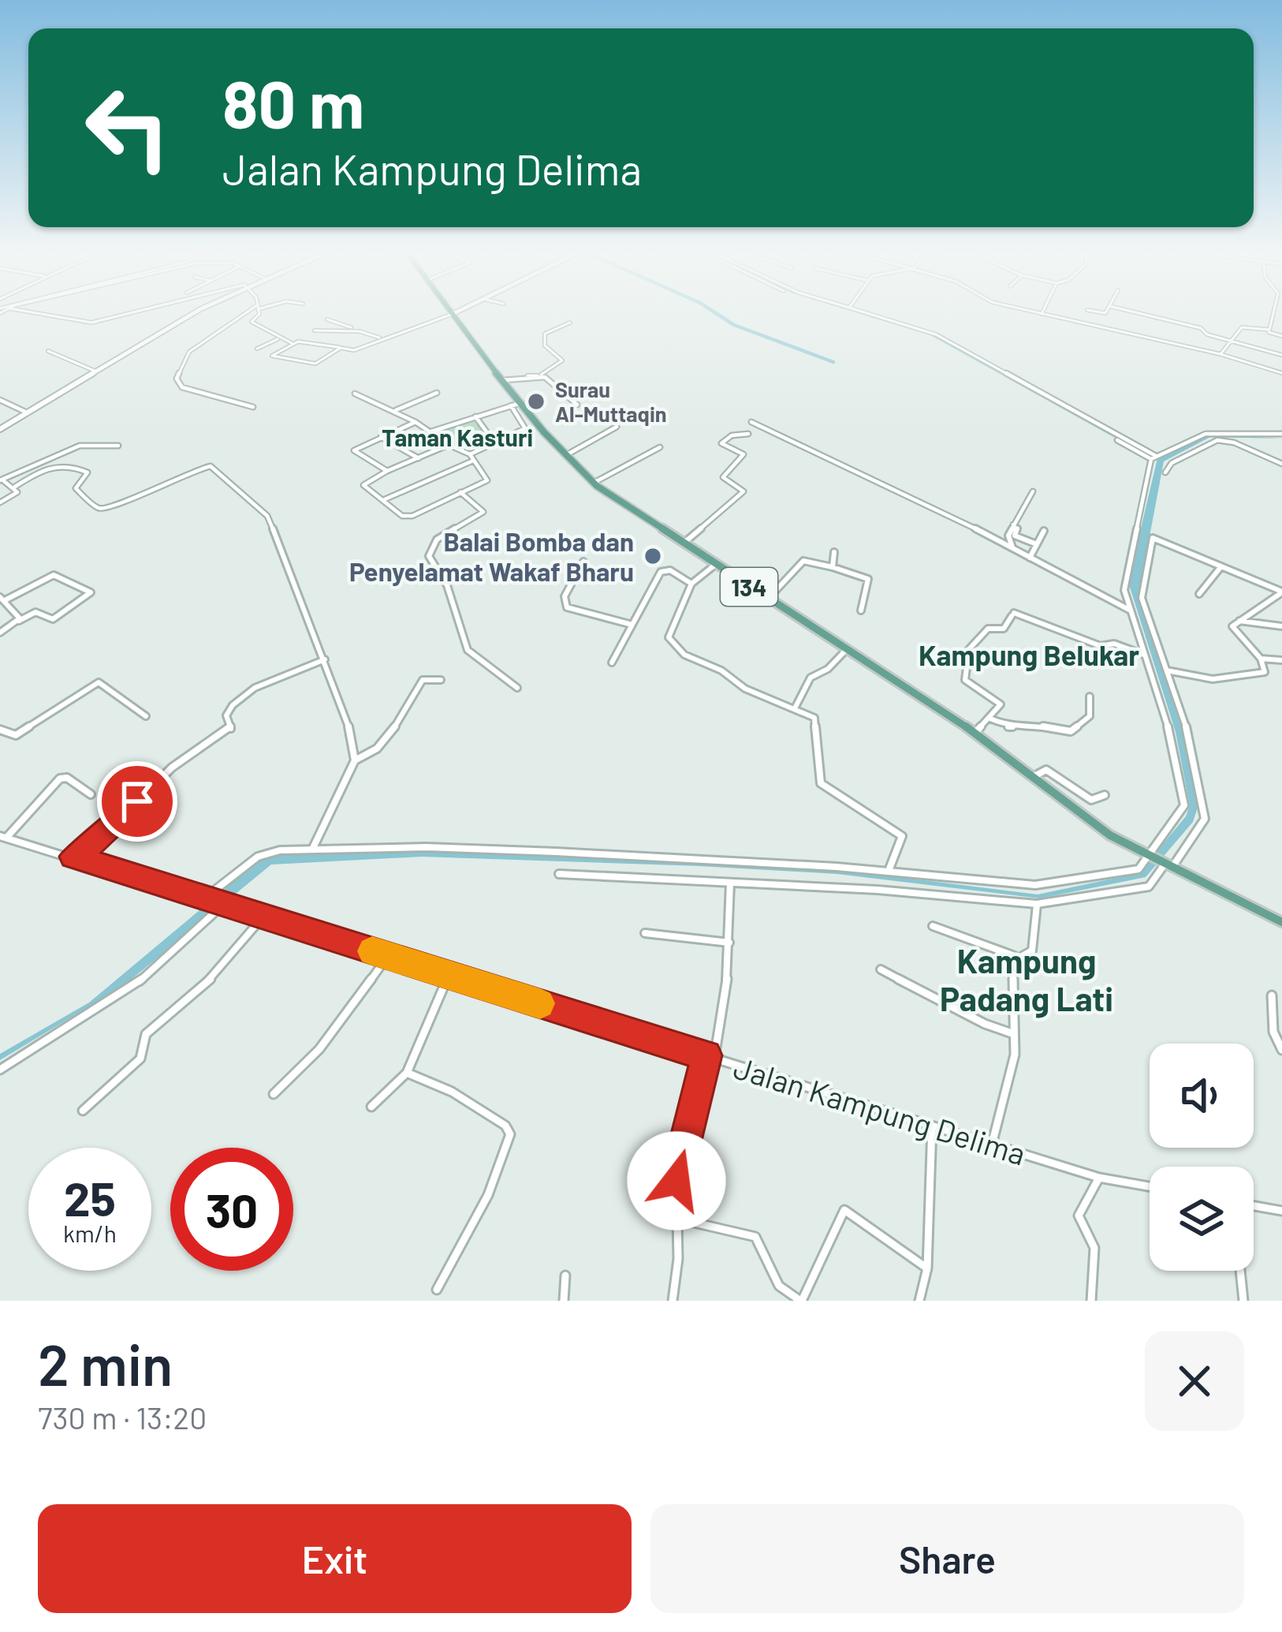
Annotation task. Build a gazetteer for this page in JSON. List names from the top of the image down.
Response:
{
  "streets": {
    "main road": ["134"],
    "street": ["Jalan Kampung Delima"]
  },
  "districts": ["Taman Kasturi", "Kampung Belukar", "Kampung Padang Lati"],
  "places": ["Surau Al-Muttaqin", "Balai Bomba dan Penyelamat Wakaf Bharu"],
  "page": {
    "turn": ["80 m", "Jalan Kampung Delima"],
    "speed": "25 km/h",
    "limit": "30",
    "heading": ["2 min", "730 m · 13:20"],
    "buttons": ["Exit", "Share"]
  }
}
